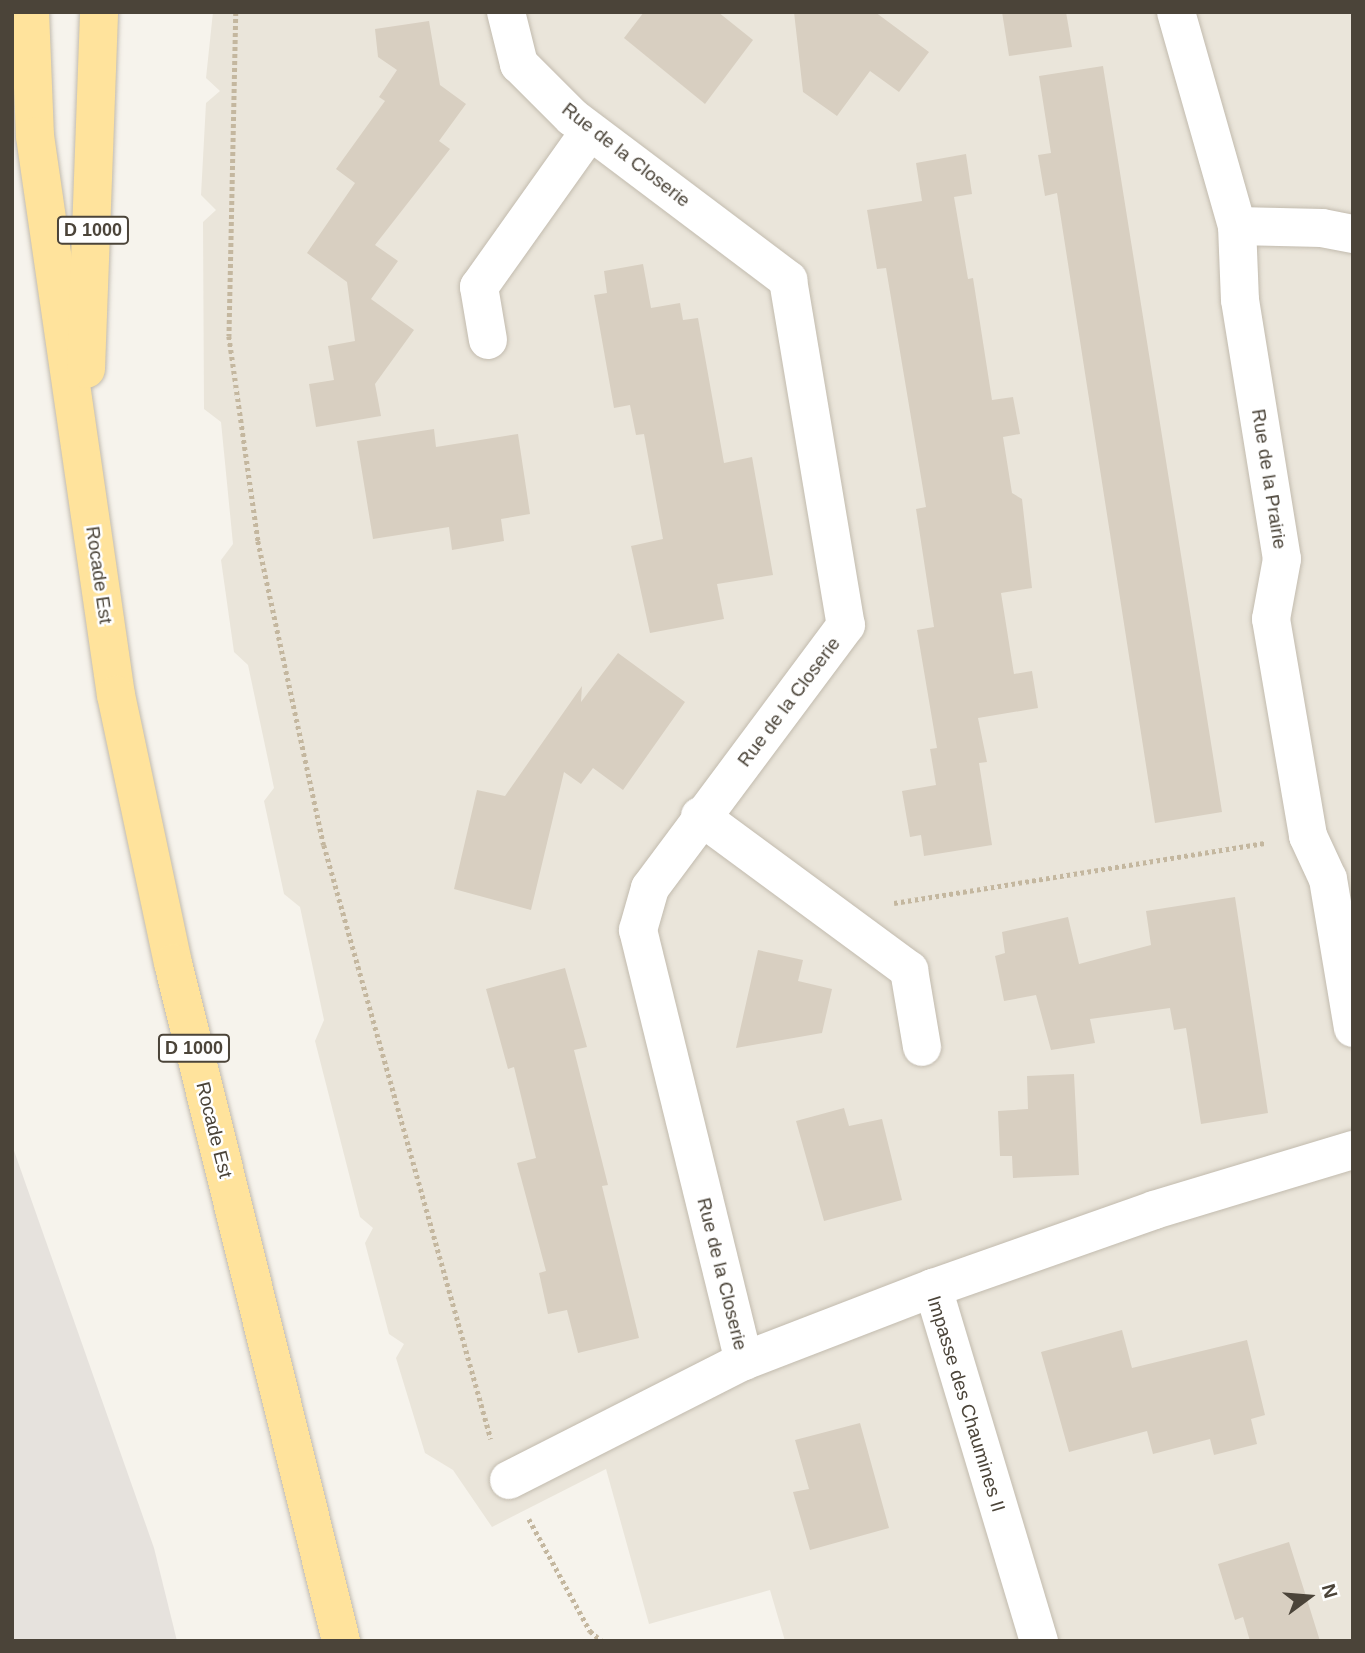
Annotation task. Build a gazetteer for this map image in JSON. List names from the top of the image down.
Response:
{
  "streets": {
    "main road": ["D 1000", "Rocade Est"],
    "street": ["Rue de la Closerie", "Rue de la Prairie", "Impasse des Chaumines II"]
  },
  "crossings": [
    ["Rue de la Closerie", "Impasse des Chaumines II"],
    ["D 1000", "Rocade Est"]
  ],
  "north": "right"
}
